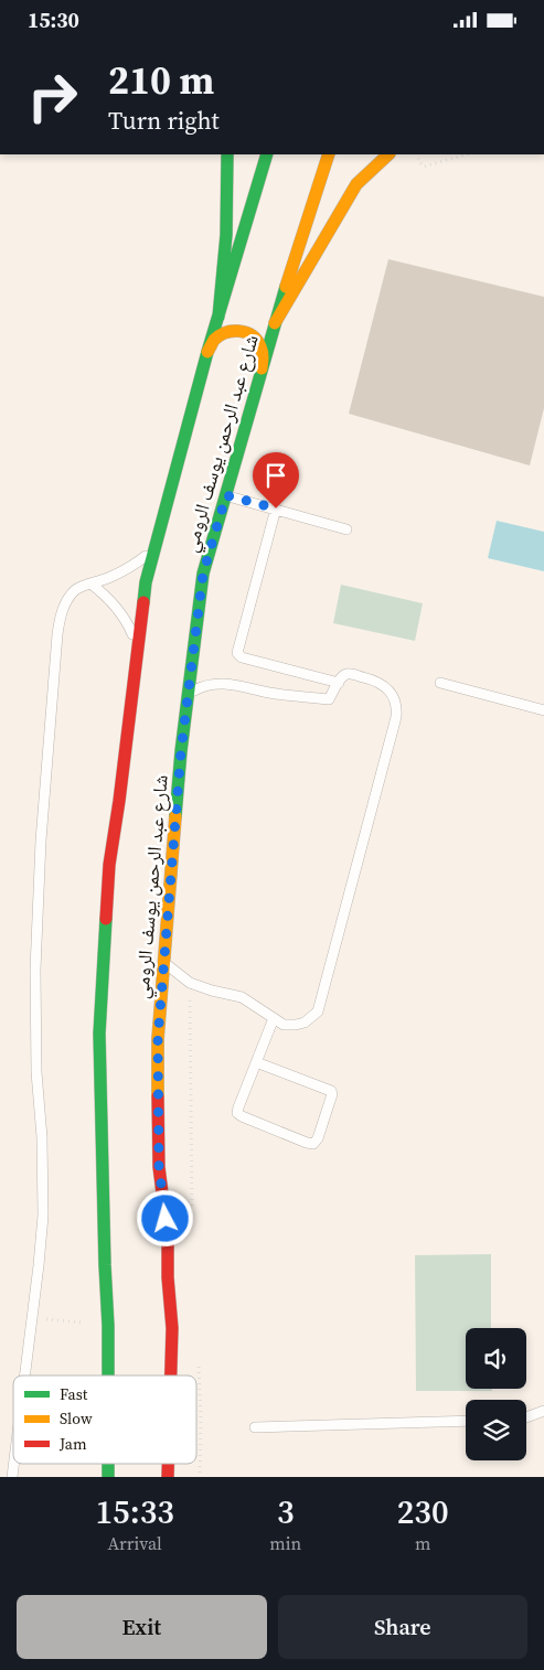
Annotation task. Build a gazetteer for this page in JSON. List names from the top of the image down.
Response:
{
  "streets": {
    "main road": ["شارع عبد الرحمن يوسف الرومي"]
  },
  "legend": ["Fast", "Slow", "Jam"],
  "page": {
    "status": "15:30",
    "turn": ["210 m", "Turn right"],
    "eta": [
      "15:33",
      "Arrival",
      "3",
      "min",
      "230",
      "m"
    ],
    "buttons": ["Exit", "Share"]
  }
}
